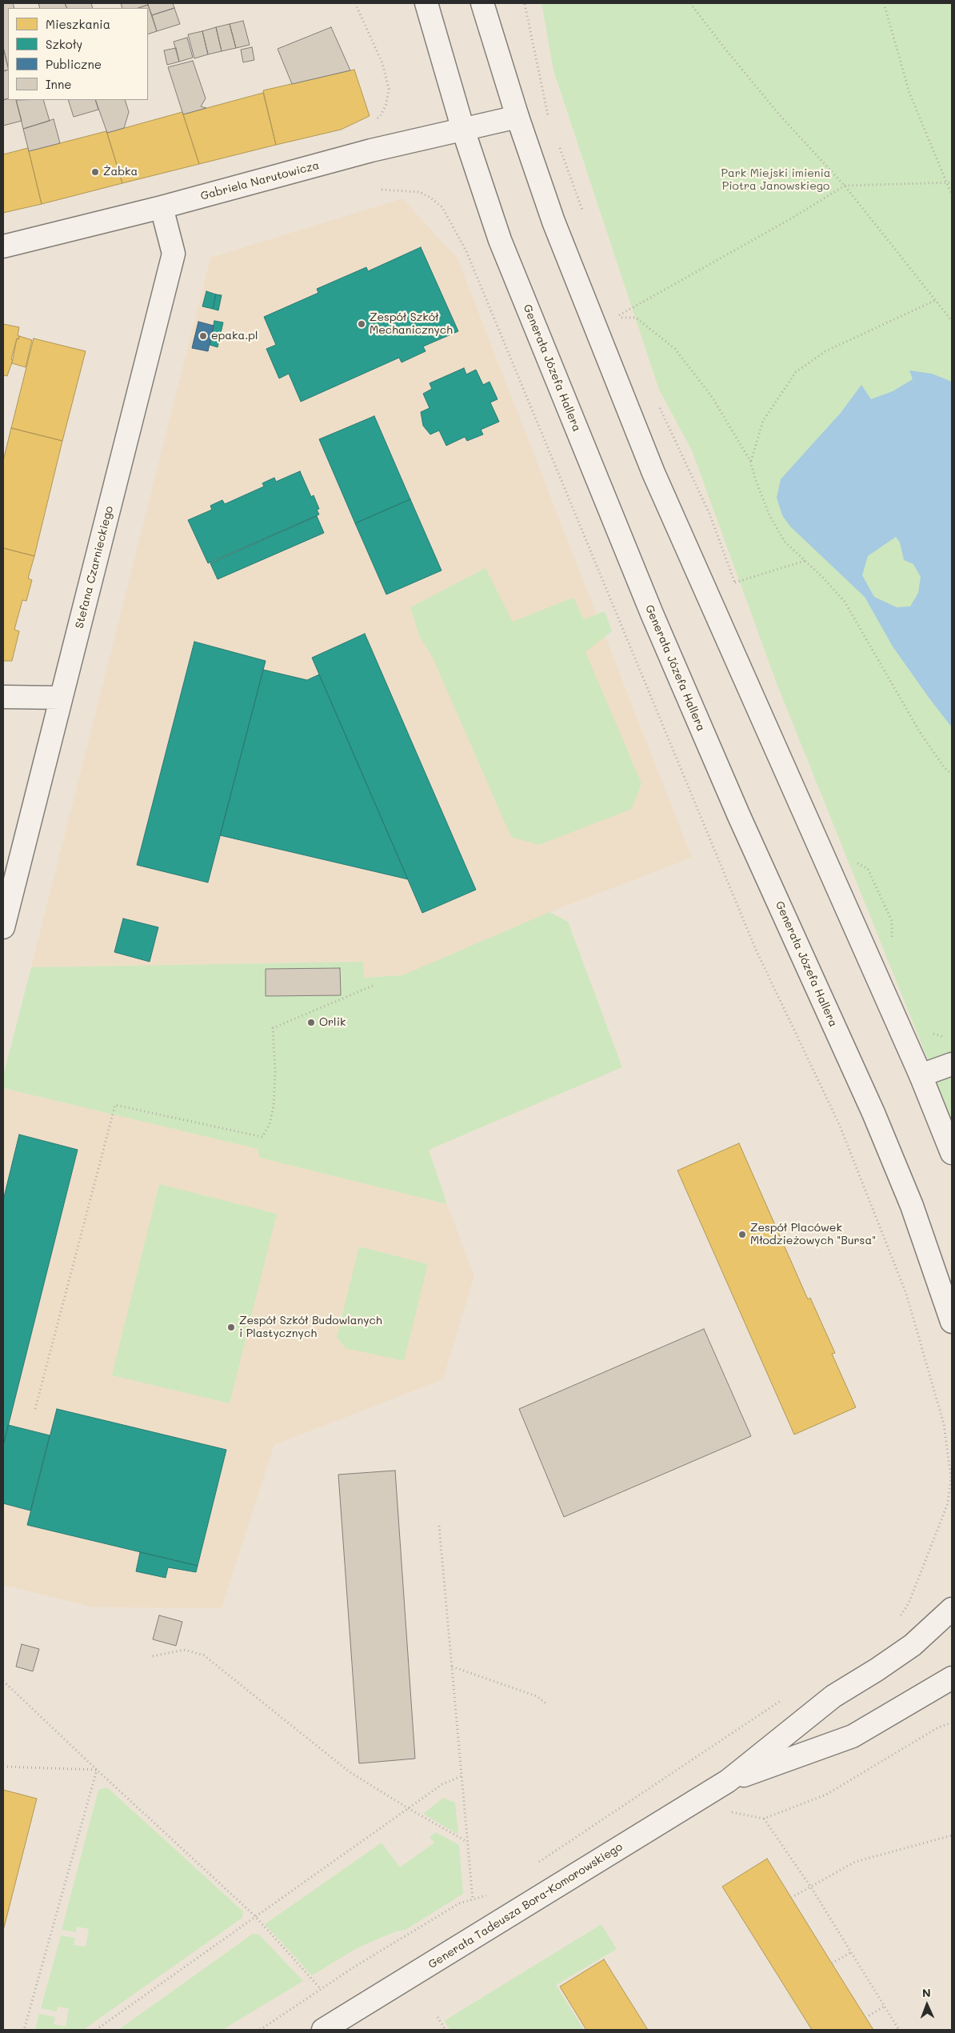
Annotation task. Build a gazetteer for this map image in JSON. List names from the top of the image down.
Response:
{
  "streets": {
    "main road": [
      "Gabriela Narutowicza",
      "Generała Józefa Hallera",
      "Stefana Czarnieckiego",
      "Generała Tadeusza Bora-Komorowskiego"
    ]
  },
  "crossings": [
    ["Gabriela Narutowicza", "Generała Józefa Hallera"],
    ["Gabriela Narutowicza", "Stefana Czarnieckiego"]
  ],
  "parks": ["Park Miejski imienia Piotra Janowskiego"],
  "places": [
    "Żabka",
    "Zespół Szkół Mechanicznych",
    "epaka.pl",
    "Orlik",
    "Zespół Placówek Młodzieżowych \"Bursa\"",
    "Zespół Szkół Budowlanych i Plastycznych"
  ],
  "legend": [
    "Mieszkania",
    "Szkoły",
    "Publiczne",
    "Inne"
  ],
  "north": "top"
}
